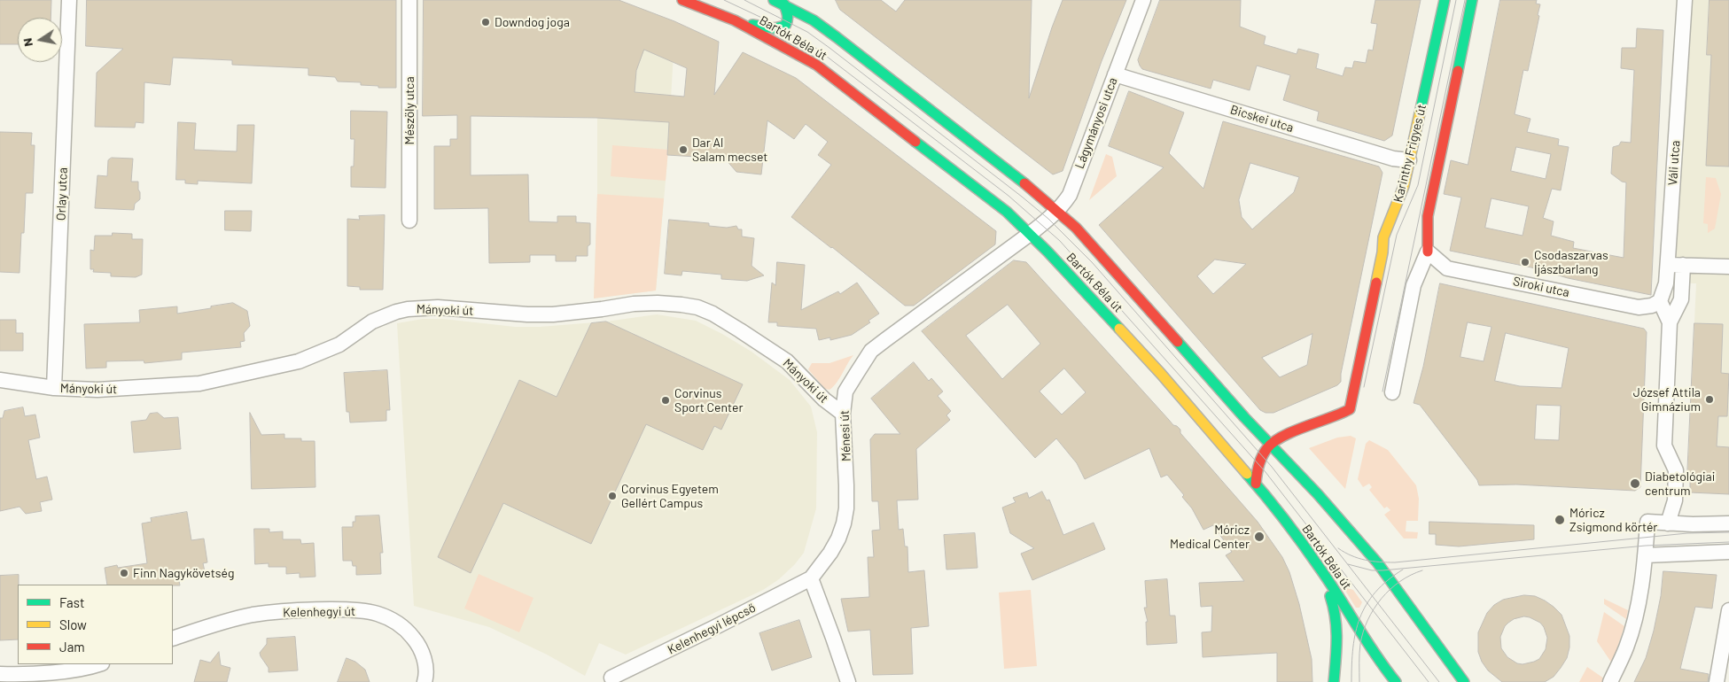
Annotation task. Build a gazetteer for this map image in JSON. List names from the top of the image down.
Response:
{
  "streets": {
    "main road": ["Bartók Béla út", "Karinthy Frigyes út"],
    "street": [
      "Mészöly utca",
      "Bicskei utca",
      "Lágymányosi utca",
      "Váli utca",
      "Orlay utca",
      "Siroki utca",
      "Mányoki út",
      "Ménesi út",
      "Kelenhegyi út",
      "Kelenhegyi lépcső"
    ]
  },
  "crossings": [
    ["Bartók Béla út", "Lágymányosi utca"],
    ["Bartók Béla út", "Karinthy Frigyes út"],
    ["Bartók Béla út", "Ménesi út"],
    ["Bicskei utca", "Lágymányosi utca"],
    ["Bicskei utca", "Karinthy Frigyes út"],
    ["Lágymányosi utca", "Ménesi út"],
    ["Váli utca", "Siroki utca"],
    ["Orlay utca", "Mányoki út"],
    ["Mányoki út", "Ménesi út"],
    ["Ménesi út", "Kelenhegyi lépcső"]
  ],
  "places": [
    "Downdog joga",
    "Dar Al Salam mecset",
    "Csodaszarvas Íjászbarlang",
    "József Attila Gimnázium",
    "Corvinus Sport Center",
    "Diabetológiai centrum",
    "Corvinus Egyetem Gellért Campus",
    "Móricz Zsigmond körtér",
    "Móricz Medical Center",
    "Finn Nagykövetség"
  ],
  "legend": ["Fast", "Slow", "Jam"],
  "north": "left"
}
